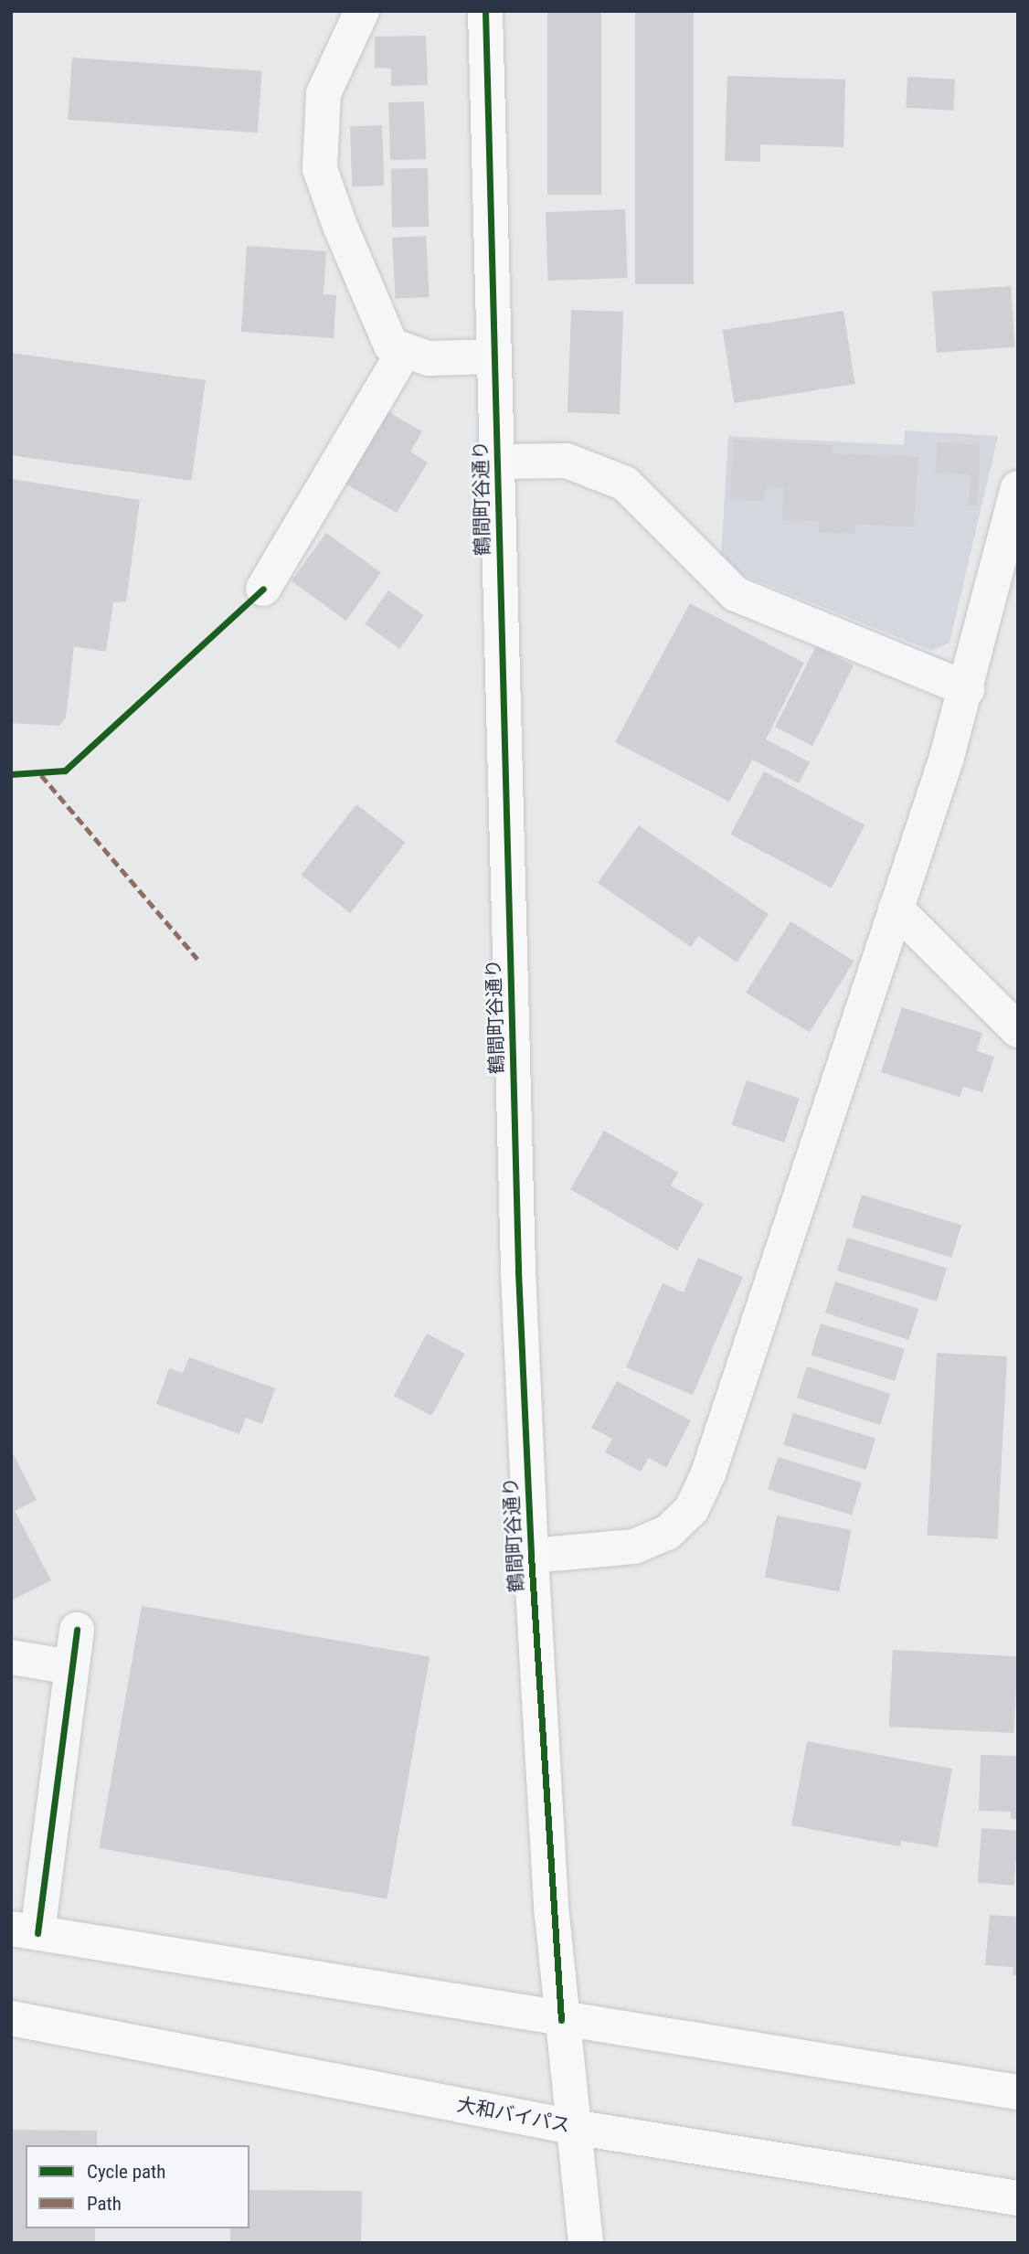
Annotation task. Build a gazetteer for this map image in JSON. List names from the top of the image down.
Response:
{
  "streets": {
    "main road": ["鶴間町谷通り", "大和バイパス"]
  },
  "crossings": [
    ["鶴間町谷通り", "大和バイパス"]
  ],
  "legend": ["Cycle path", "Path"]
}
